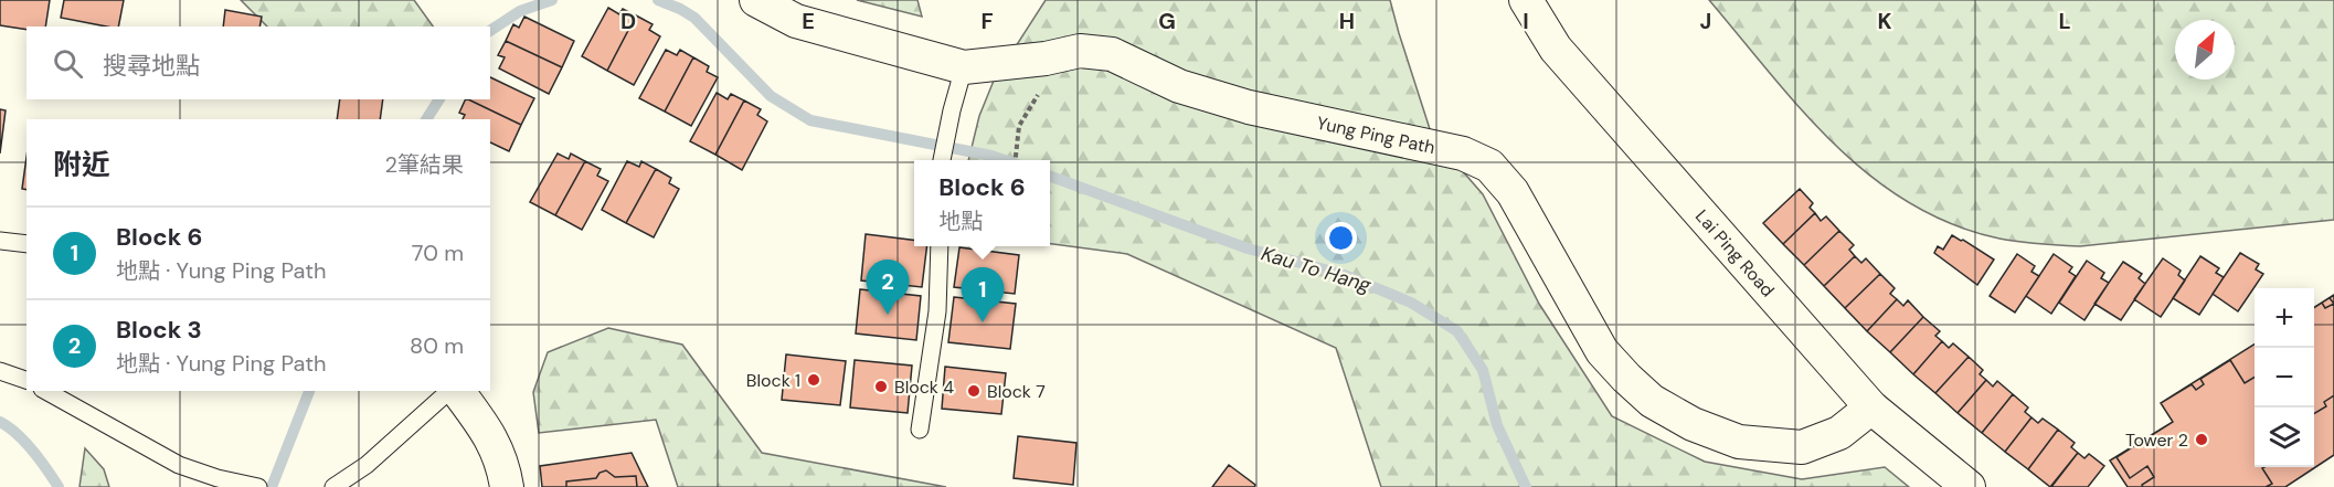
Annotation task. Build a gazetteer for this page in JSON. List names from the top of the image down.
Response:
{
  "streets": {
    "street": ["Yung Ping Path", "Lai Ping Road"]
  },
  "crossings": [
    ["Yung Ping Path", "Lai Ping Road"]
  ],
  "water": ["Kau To Hang"],
  "places": [
    "Block 1",
    "Block 4",
    "Block 7",
    "Tower 2"
  ],
  "north": "top right",
  "page": {
    "search": "搜尋地點",
    "heading": ["附近", "2筆結果"],
    "popup": ["Block 6", "地點"],
    "list": [
      {
        "mark": "1",
        "name": "Block 6",
        "note": "地點 · Yung Ping Path",
        "value": "70 m"
      },
      {
        "mark": "2",
        "name": "Block 3",
        "note": "地點 · Yung Ping Path",
        "value": "80 m"
      }
    ],
    "pins": ["2", "1"],
    "map_buttons": ["+", "−"]
  },
  "grid": {
    "columns": [
      "D",
      "E",
      "F",
      "G",
      "H",
      "I",
      "J",
      "K",
      "L"
    ]
  }
}
